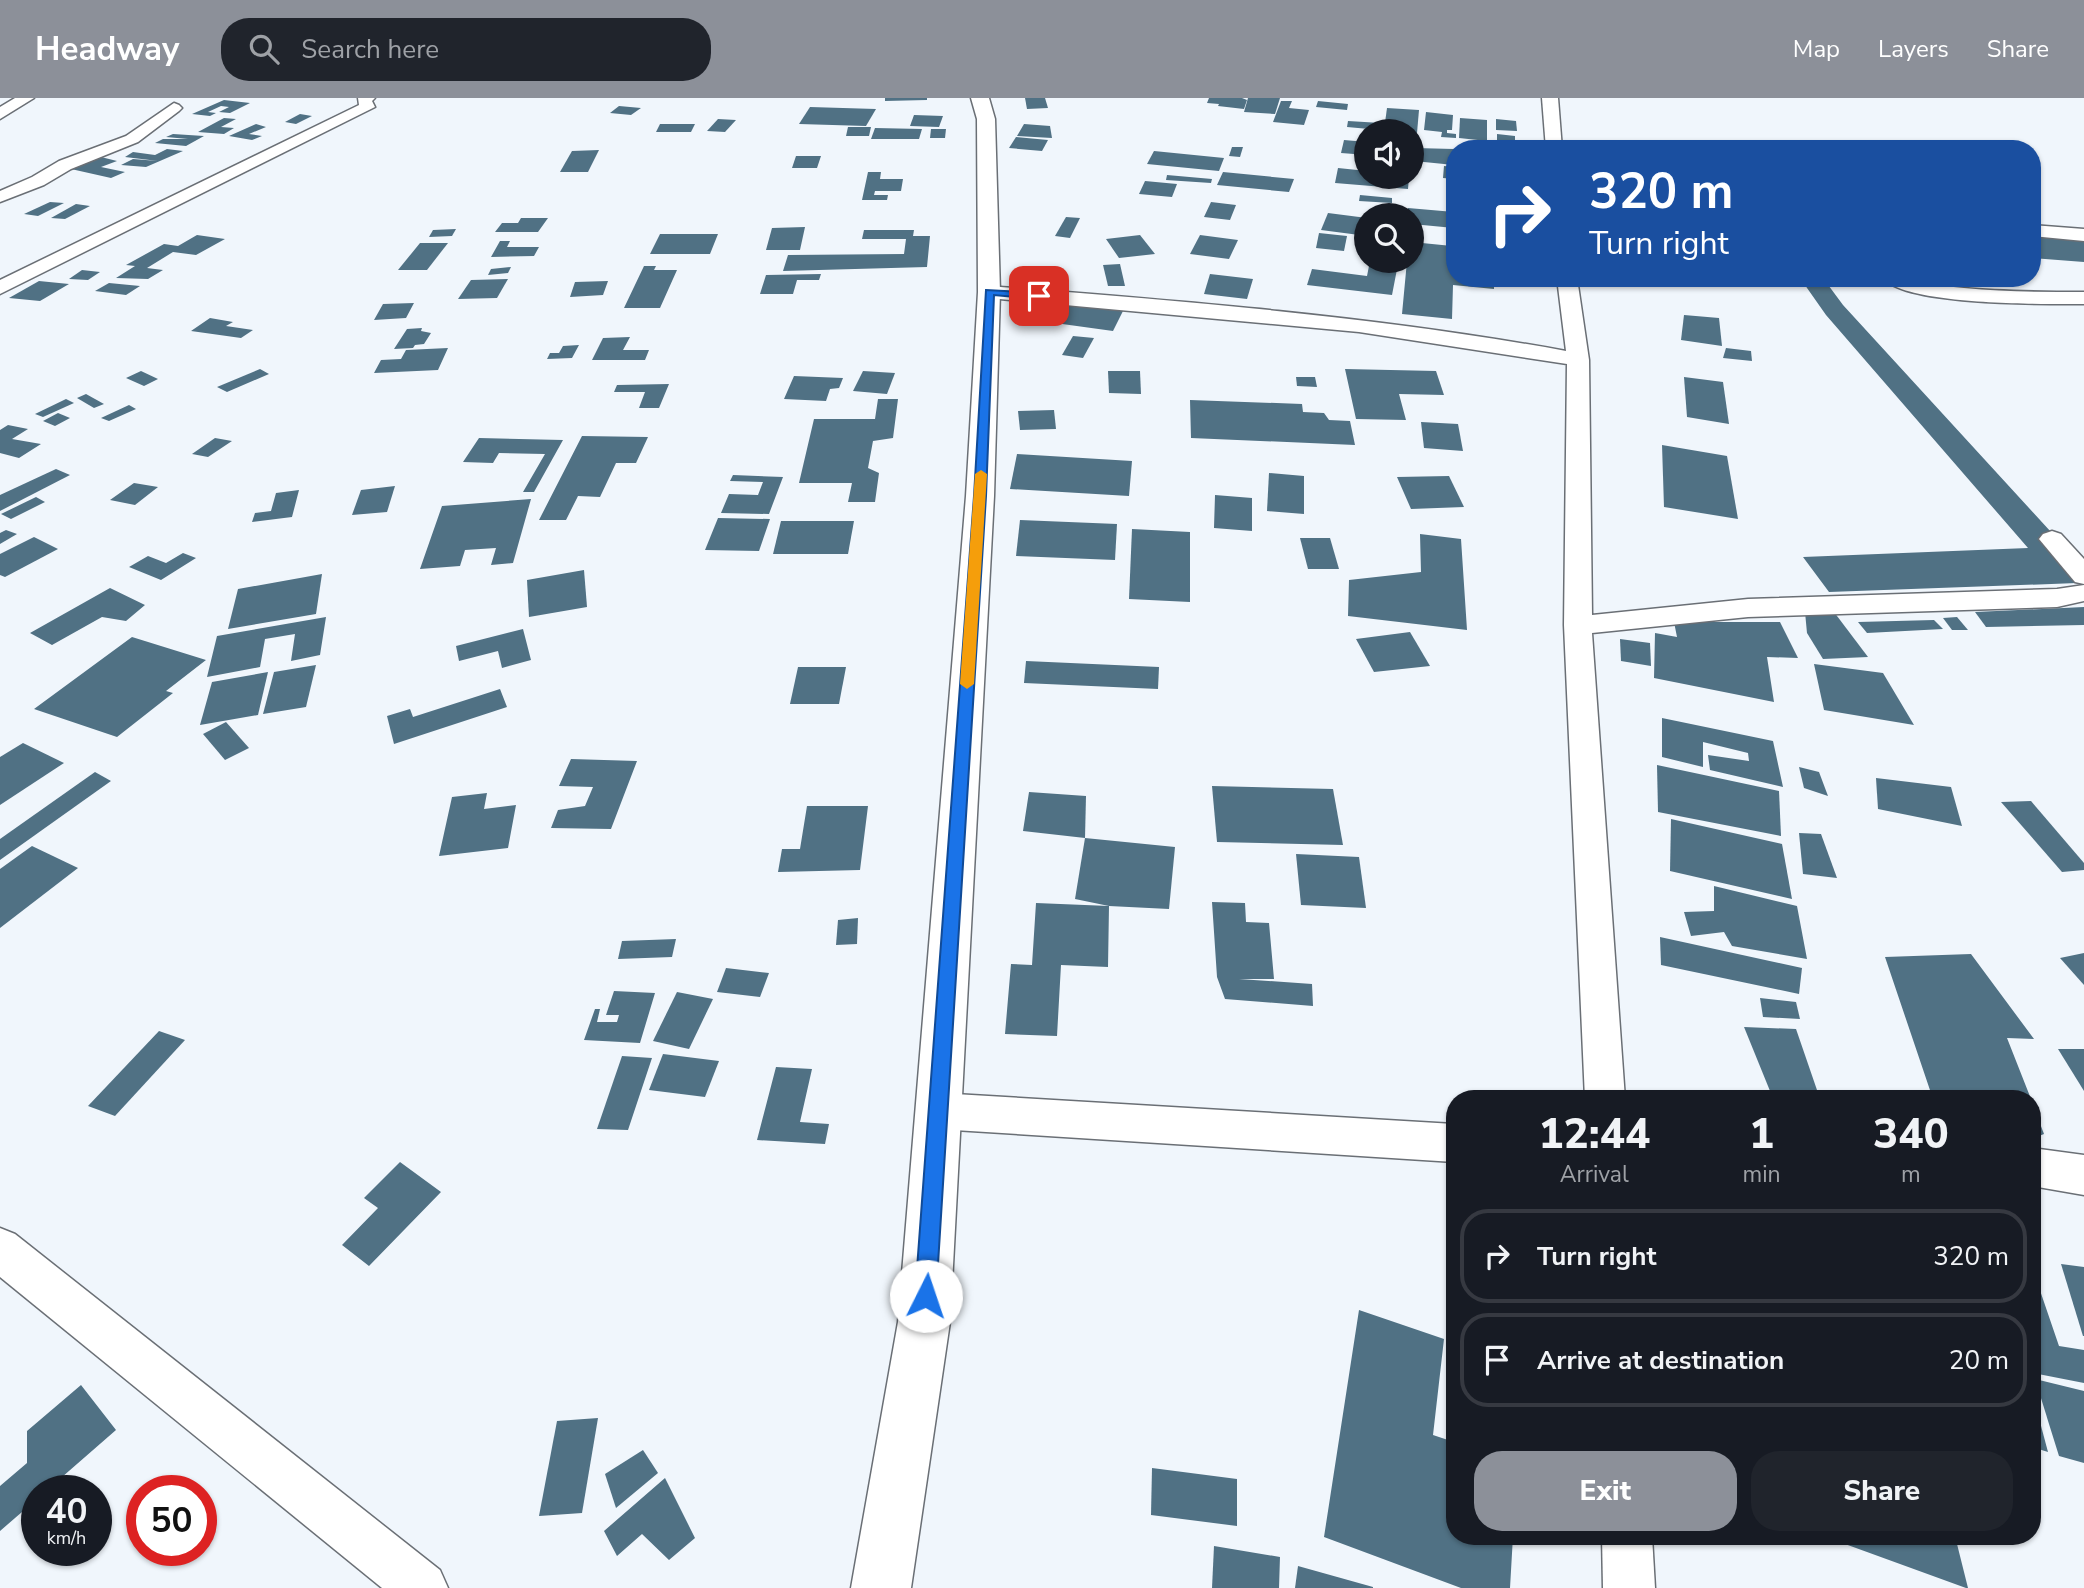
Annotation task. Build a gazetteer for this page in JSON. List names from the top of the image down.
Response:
{
  "page": {
    "header": "Headway",
    "search": "Search here",
    "nav": ["Map", "Layers", "Share"],
    "turn": ["320 m", "Turn right"],
    "eta": [
      "12:44",
      "Arrival",
      "1",
      "min",
      "340",
      "m"
    ],
    "list": [
      {
        "name": "Turn right",
        "value": "320 m"
      },
      {
        "name": "Arrive at destination",
        "value": "20 m"
      }
    ],
    "buttons": ["Exit", "Share"],
    "speed": "40 km/h",
    "limit": "50"
  }
}
